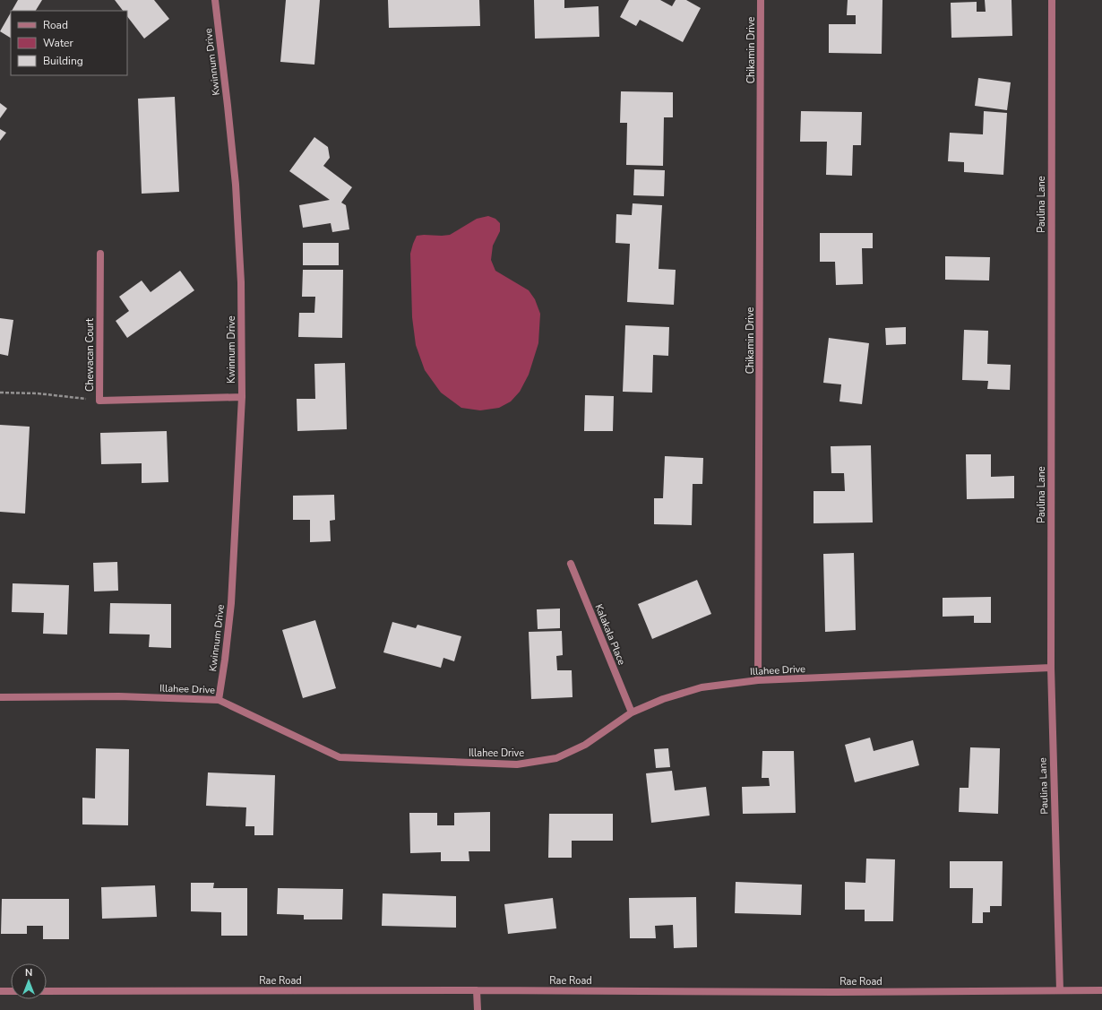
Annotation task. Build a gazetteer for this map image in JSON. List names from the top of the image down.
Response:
{
  "streets": {
    "street": [
      "Chikamin Drive",
      "Kwinnum Drive",
      "Paulina Lane",
      "Chewacan Court",
      "Kalakala Place",
      "Illahee Drive",
      "Rae Road"
    ]
  },
  "crossings": [
    ["Chikamin Drive", "Illahee Drive"],
    ["Kwinnum Drive", "Chewacan Court"],
    ["Kwinnum Drive", "Illahee Drive"],
    ["Paulina Lane", "Illahee Drive"],
    ["Paulina Lane", "Rae Road"],
    ["Kalakala Place", "Illahee Drive"]
  ],
  "legend": ["Road", "Water", "Building"],
  "north": "top"
}
